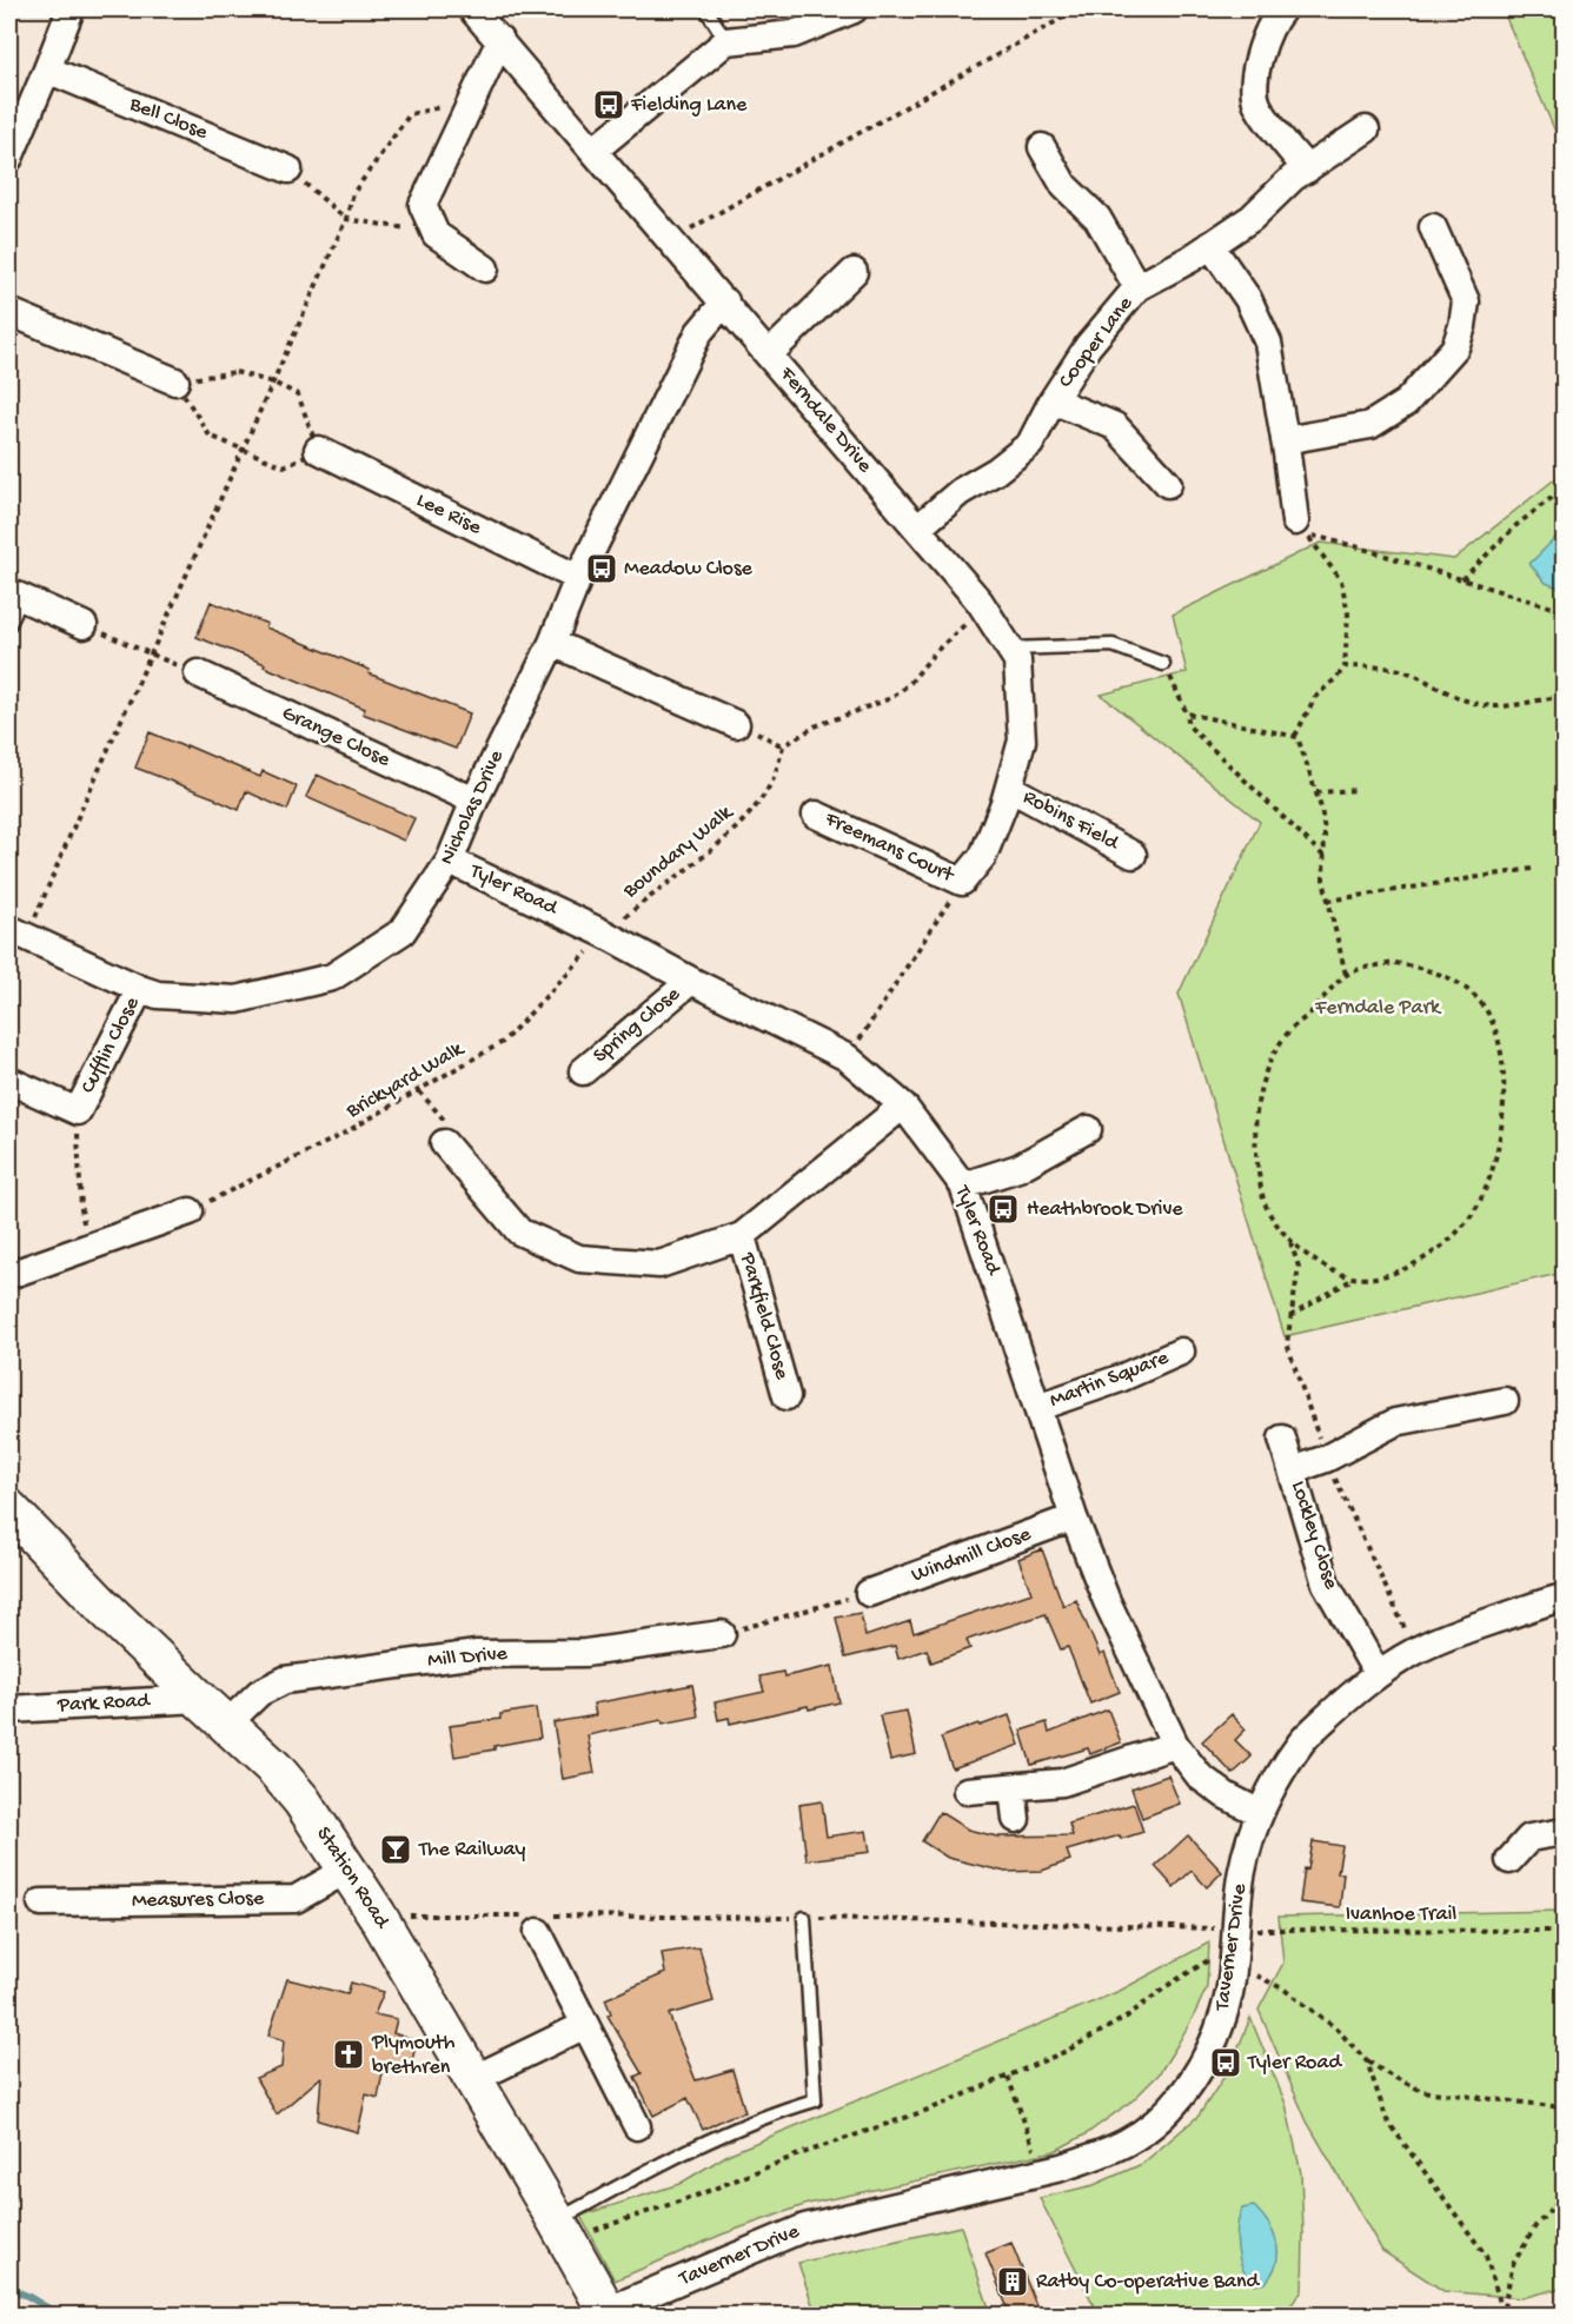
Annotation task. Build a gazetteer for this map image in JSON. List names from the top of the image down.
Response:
{
  "streets": {
    "street": [
      "Bell Close",
      "Cooper Lane",
      "Ferndale Drive",
      "Lee Rise",
      "Grange Close",
      "Nicholas Drive",
      "Robins Field",
      "Freemans Court",
      "Tyler Road",
      "Spring Close",
      "Cufflin Close",
      "Parkfield Close",
      "Martin Square",
      "Lockley Close",
      "Windmill Close",
      "Mill Drive",
      "Park Road",
      "Station Road",
      "Measures Close",
      "Taverner Drive"
    ],
    "path": ["Boundary Walk", "Brickyard Walk", "Ivanhoe Trail"]
  },
  "crossings": [
    ["Cooper Lane", "Ferndale Drive"],
    ["Ferndale Drive", "Nicholas Drive"],
    ["Ferndale Drive", "Robins Field"],
    ["Ferndale Drive", "Freemans Court"],
    ["Ferndale Drive", "Boundary Walk"],
    ["Lee Rise", "Nicholas Drive"],
    ["Grange Close", "Nicholas Drive"],
    ["Nicholas Drive", "Tyler Road"],
    ["Nicholas Drive", "Cufflin Close"],
    ["Boundary Walk", "Tyler Road"],
    ["Boundary Walk", "Brickyard Walk"],
    ["Tyler Road", "Spring Close"],
    ["Tyler Road", "Brickyard Walk"],
    ["Tyler Road", "Martin Square"],
    ["Tyler Road", "Windmill Close"],
    ["Tyler Road", "Taverner Drive"],
    ["Lockley Close", "Taverner Drive"],
    ["Mill Drive", "Station Road"],
    ["Park Road", "Station Road"],
    ["Station Road", "Measures Close"],
    ["Station Road", "Taverner Drive"],
    ["Ivanhoe Trail", "Taverner Drive"]
  ],
  "parks": ["Ferndale Park"],
  "places": {
    "bus stop": [
      "Fielding Lane",
      "Meadow Close",
      "Heathbrook Drive",
      "Tyler Road"
    ],
    "bar": ["The Railway"],
    "church": ["Plymouth brethren"],
    "building": ["Ratby Co-operative Band"]
  }
}
